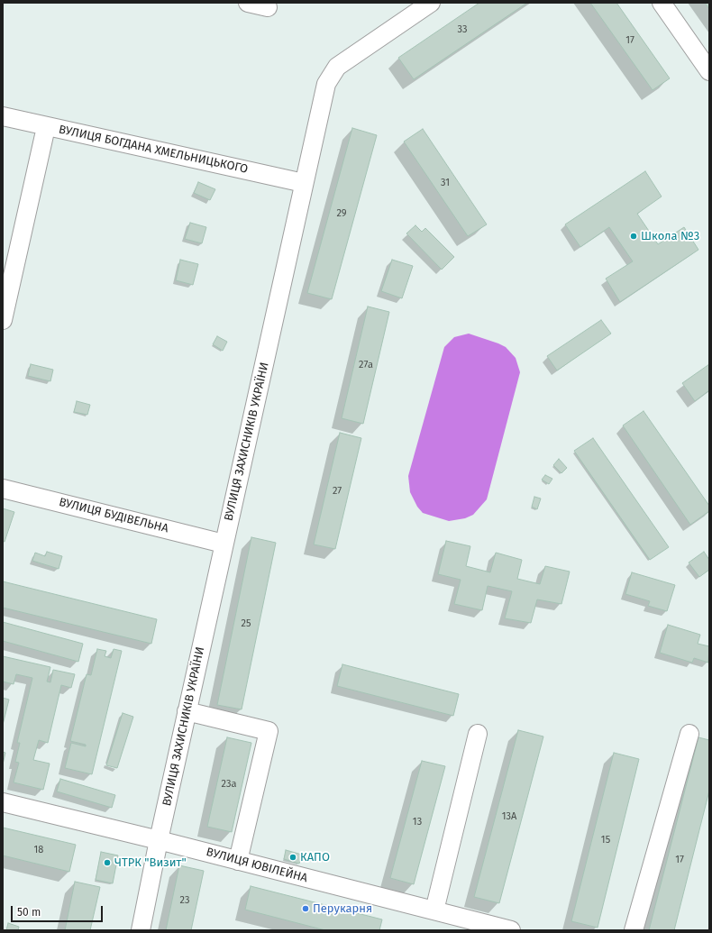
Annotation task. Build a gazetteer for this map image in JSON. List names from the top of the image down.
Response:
{
  "streets": {
    "street": [
      "ВУЛИЦЯ БОГДАНА ХМЕЛЬНИЦЬКОГО",
      "ВУЛИЦЯ ЗАХИСНИКІВ УКРАЇНИ",
      "ВУЛИЦЯ БУДІВЕЛЬНА",
      "ВУЛИЦЯ ЮВІЛЕЙНА"
    ]
  },
  "crossings": [
    ["ВУЛИЦЯ БОГДАНА ХМЕЛЬНИЦЬКОГО", "ВУЛИЦЯ ЗАХИСНИКІВ УКРАЇНИ"],
    ["ВУЛИЦЯ ЗАХИСНИКІВ УКРАЇНИ", "ВУЛИЦЯ БУДІВЕЛЬНА"],
    ["ВУЛИЦЯ ЗАХИСНИКІВ УКРАЇНИ", "ВУЛИЦЯ ЮВІЛЕЙНА"]
  ],
  "places": [
    "Школа №3",
    "КАПО",
    "ЧТРК \"Визит\"",
    "Перукарня"
  ],
  "house_numbers": [
    "33",
    "17",
    "31",
    "29",
    "27а",
    "27",
    "25",
    "23а",
    "13А",
    "13",
    "15",
    "18",
    "17",
    "23"
  ],
  "scale_bar": "50 m"
}
